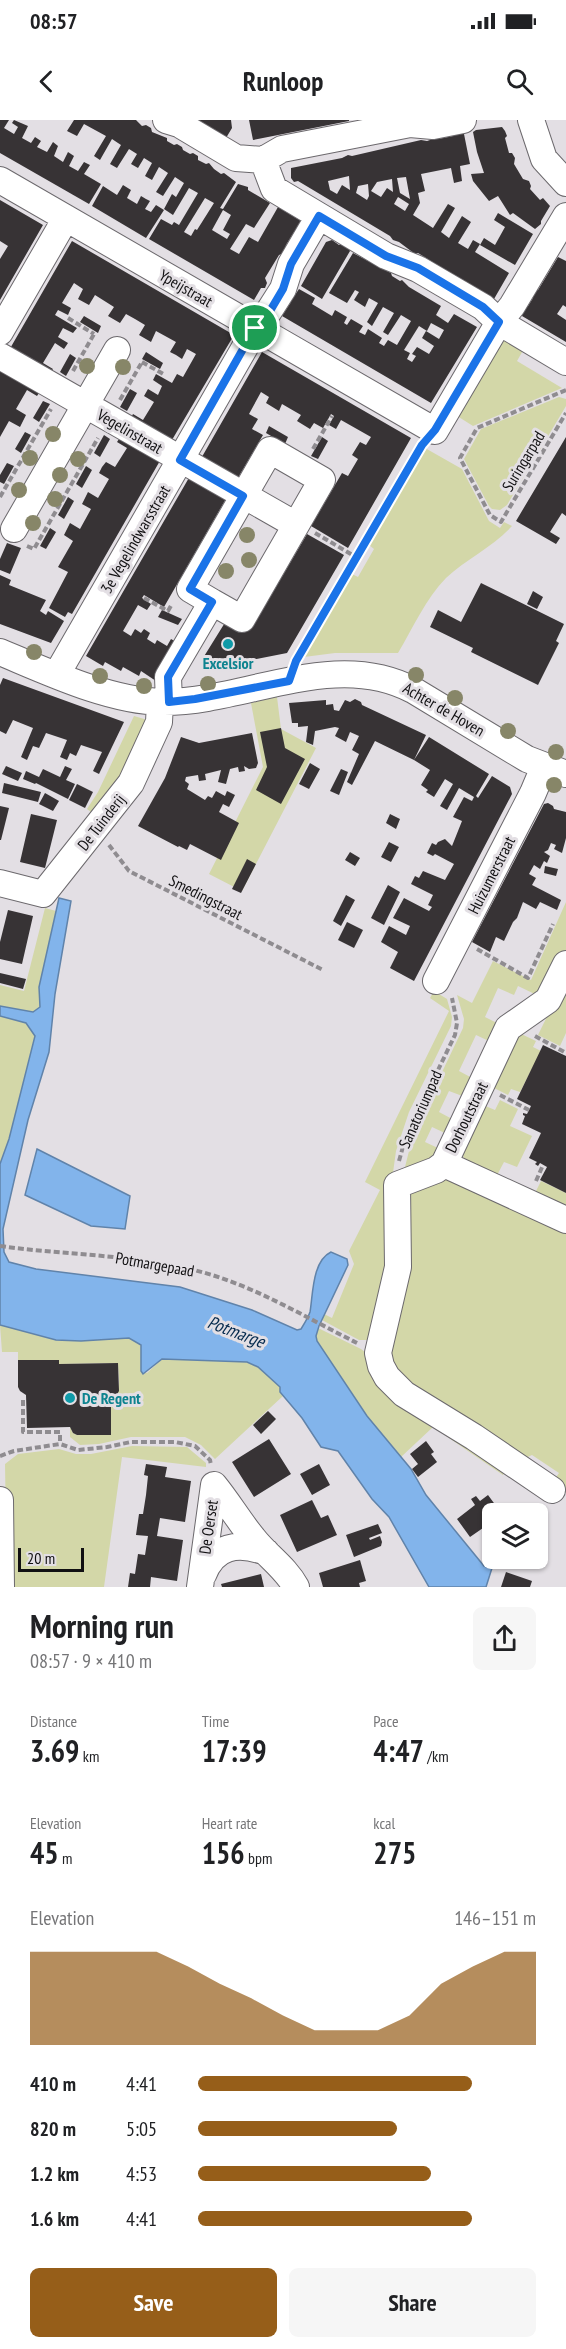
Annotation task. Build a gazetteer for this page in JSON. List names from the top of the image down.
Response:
{
  "streets": {
    "street": [
      "Ypeijstraat",
      "Vegelinstraat",
      "3e Vegelindwarsstraat",
      "Achter de Hoven",
      "De Tuinderij",
      "Huizumerstraat",
      "Dorhoutstraat",
      "De Oerset"
    ],
    "path": [
      "Suringarpad",
      "Smedingstraat",
      "Sanatoriumpad",
      "Potmargepaad"
    ]
  },
  "crossings": [
    ["Ypeijstraat", "3e Vegelindwarsstraat"],
    ["Vegelinstraat", "3e Vegelindwarsstraat"],
    ["3e Vegelindwarsstraat", "Achter de Hoven"],
    ["Achter de Hoven", "De Tuinderij"],
    ["Achter de Hoven", "Huizumerstraat"],
    ["De Tuinderij", "Smedingstraat"],
    ["Huizumerstraat", "Sanatoriumpad"]
  ],
  "water": ["Potmarge"],
  "places": ["Excelsior", "De Regent"],
  "scale_bar": "20 m",
  "page": {
    "status": "08:57",
    "header": "Runloop",
    "scale": "20 m",
    "heading": ["Morning run", "08:57 · 9 × 410 m"],
    "stats": [
      ["Distance", "3.69 km"],
      ["Time", "17:39"],
      ["Pace", "4:47 /km"],
      ["Elevation", "45 m"],
      ["Heart rate", "156 bpm"],
      ["kcal", "275"]
    ],
    "chart": ["Elevation", "146–151 m"],
    "list": [
      {
        "name": "410 m",
        "note": "4:41"
      },
      {
        "name": "820 m",
        "note": "5:05"
      },
      {
        "name": "1.2 km",
        "note": "4:53"
      },
      {
        "name": "1.6 km",
        "note": "4:41"
      }
    ],
    "buttons": ["Save", "Share"]
  }
}
